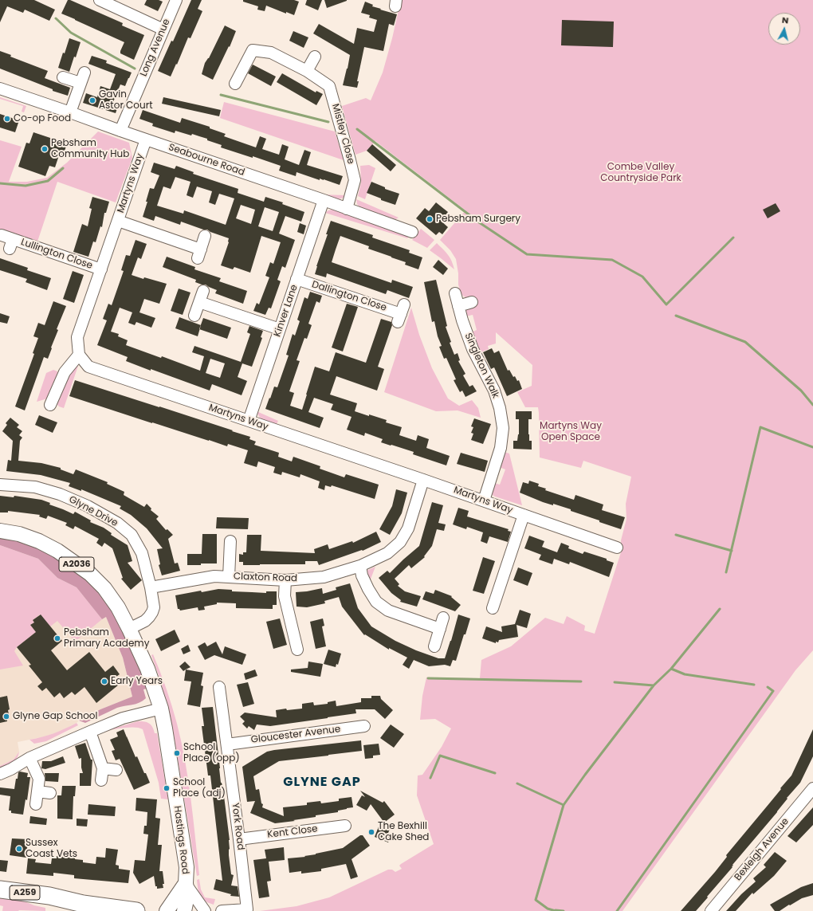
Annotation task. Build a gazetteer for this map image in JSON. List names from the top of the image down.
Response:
{
  "streets": {
    "highway": ["A259"],
    "main road": ["A2036", "Hastings Road"],
    "street": [
      "Long Avenue",
      "Mistley Close",
      "Seabourne Road",
      "Martyns Way",
      "Lullington Close",
      "Dallington Close",
      "Kinver Lane",
      "Singleton Walk",
      "Glyne Drive",
      "Claxton Road",
      "Gloucester Avenue",
      "York Road",
      "Kent Close",
      "Bexleigh Avenue"
    ]
  },
  "crossings": [
    ["Long Avenue", "Seabourne Road"],
    ["Mistley Close", "Seabourne Road"],
    ["Seabourne Road", "Martyns Way"],
    ["Seabourne Road", "Kinver Lane"],
    ["Martyns Way", "Lullington Close"],
    ["Martyns Way", "Kinver Lane"],
    ["Martyns Way", "Singleton Walk"],
    ["Martyns Way", "Claxton Road"],
    ["Dallington Close", "Kinver Lane"],
    ["Glyne Drive", "Claxton Road"],
    ["Glyne Drive", "Hastings Road"],
    ["Gloucester Avenue", "York Road"],
    ["York Road", "Kent Close"]
  ],
  "districts": ["GLYNE GAP"],
  "parks": ["Combe Valley Countryside Park", "Martyns Way Open Space"],
  "places": [
    "Gavin Astor Court",
    "Co-op Food",
    "Pebsham Community Hub",
    "Pebsham Surgery",
    "Pebsham Primary Academy",
    "Early Years",
    "Glyne Gap School",
    "School Place (opp)",
    "School Place (adj)",
    "The Bexhill Cake Shed",
    "Sussex Coast Vets"
  ],
  "north": "top"
}
